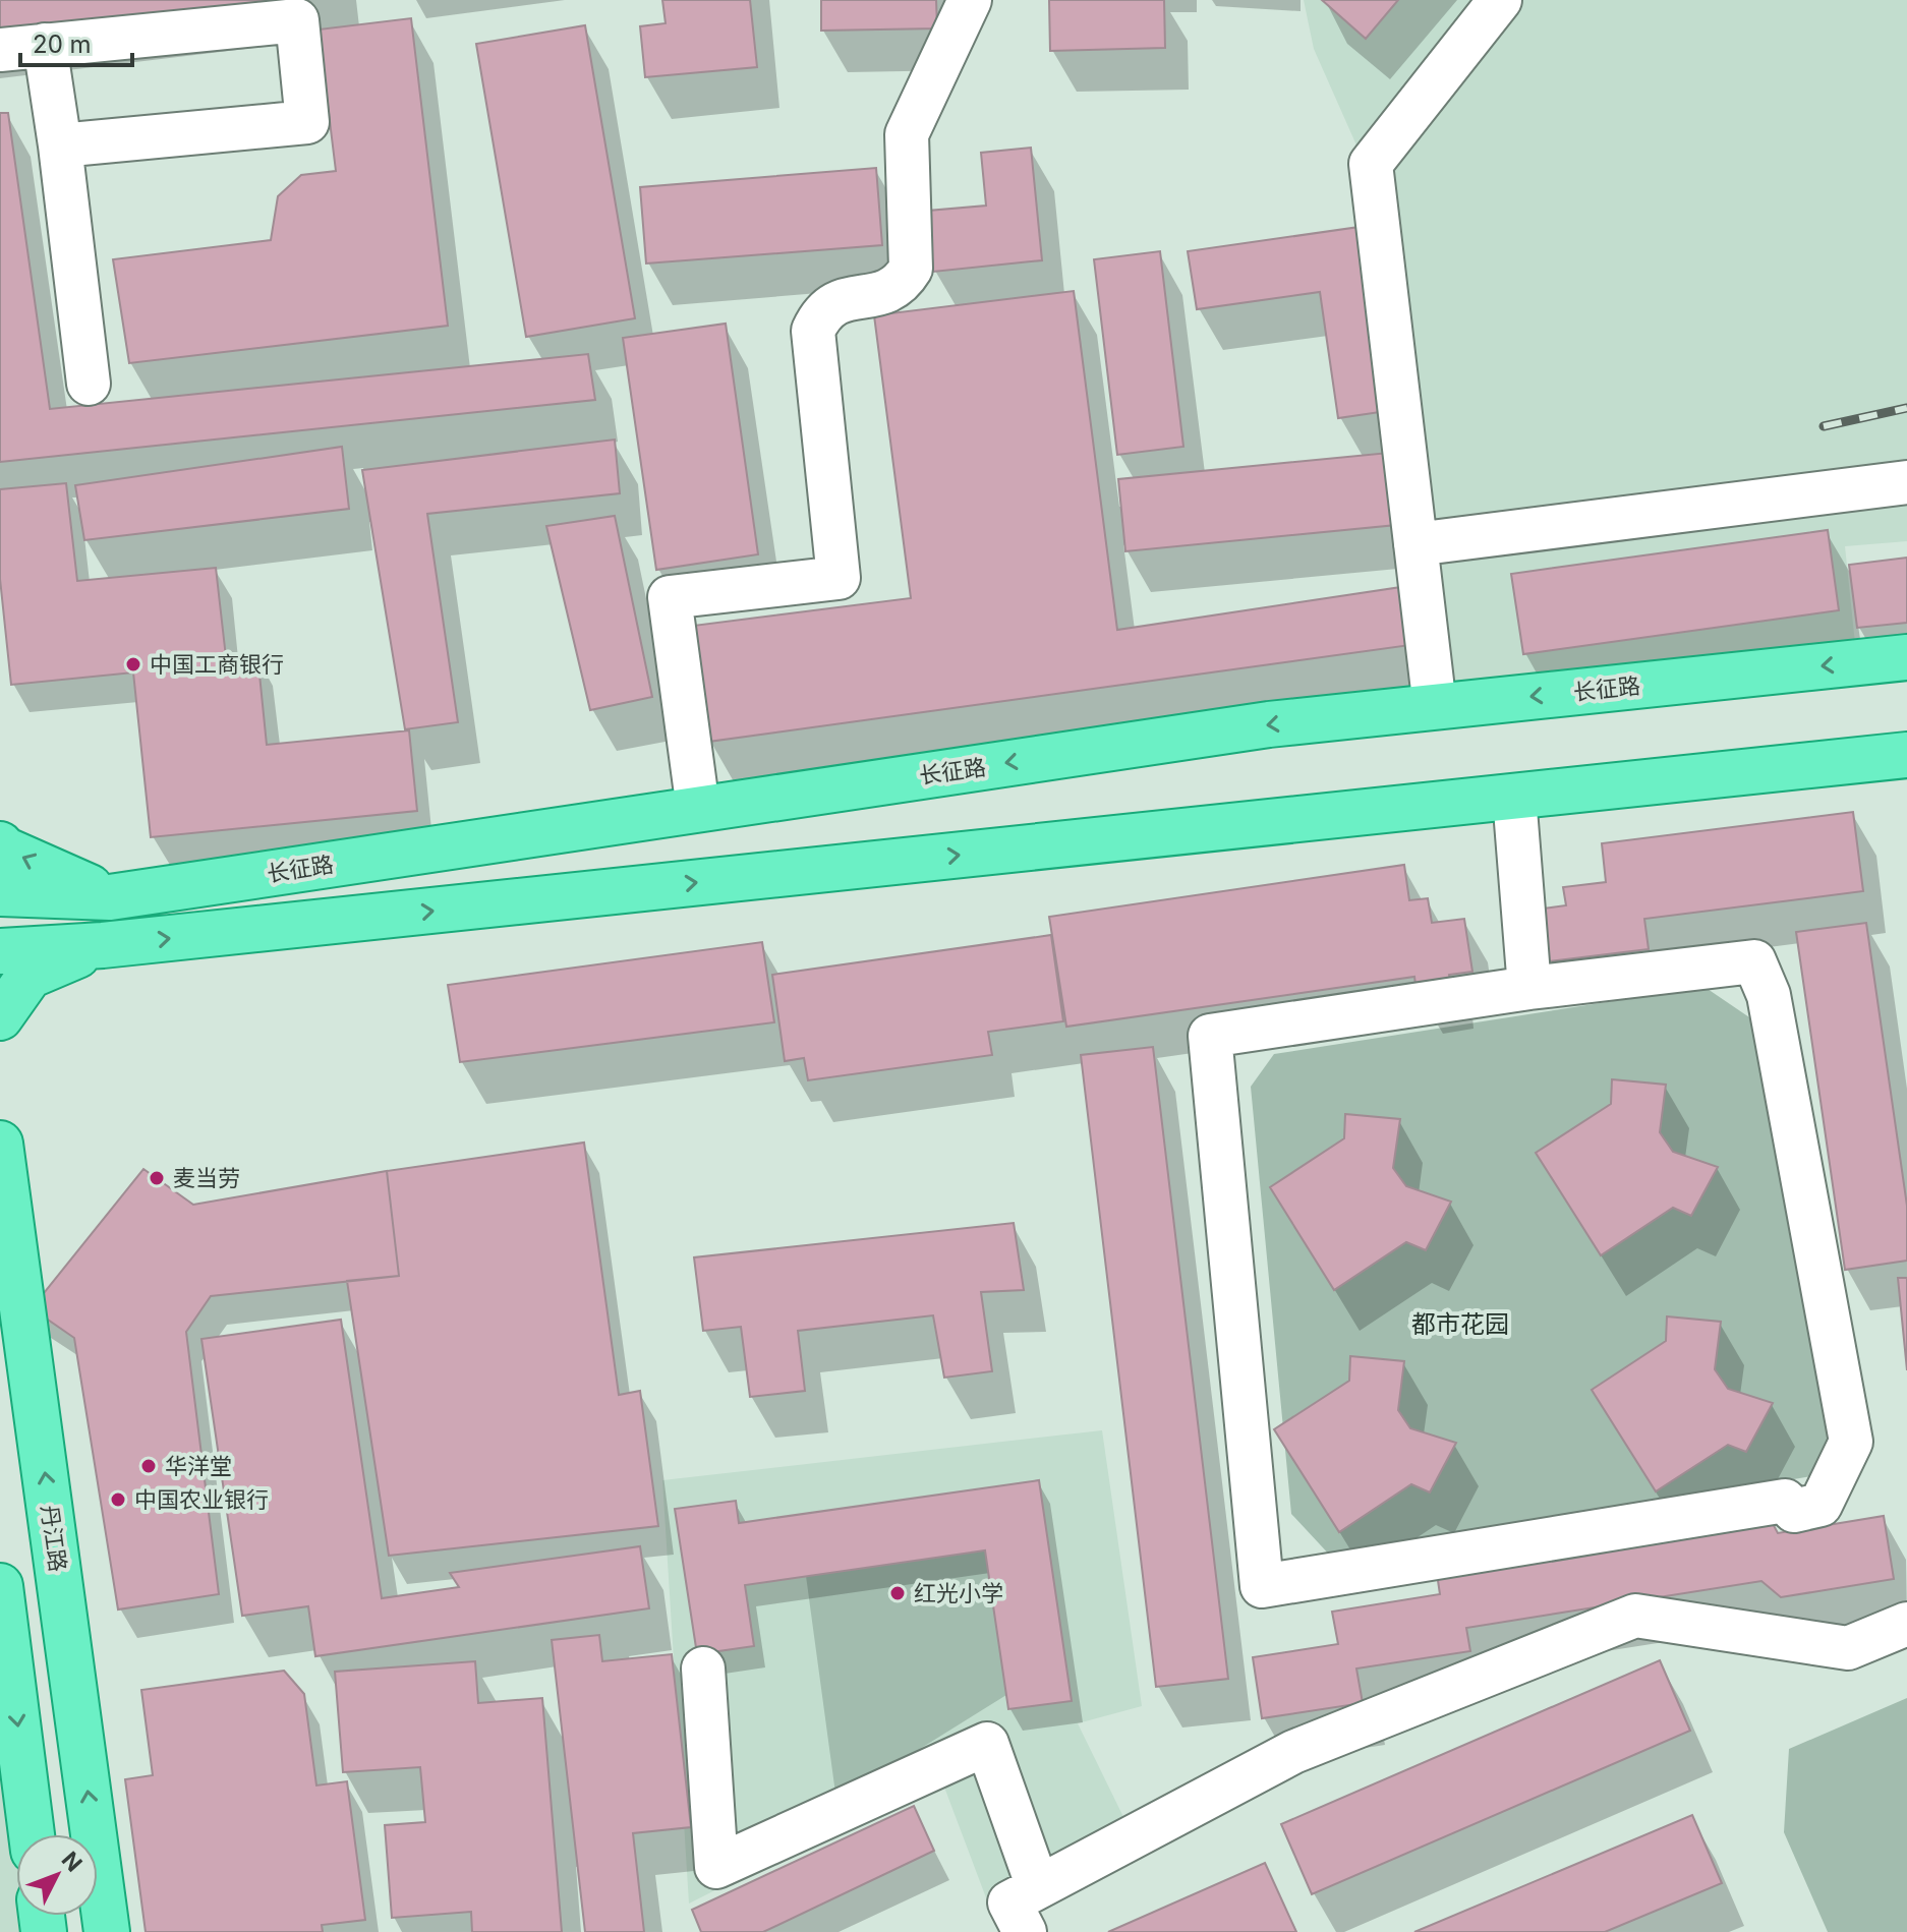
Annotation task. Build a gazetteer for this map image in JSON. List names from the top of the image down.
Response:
{
  "streets": {
    "main road": ["长征路", "丹江路"]
  },
  "districts": ["都市花园"],
  "places": [
    "中国工商银行",
    "麦当劳",
    "华洋堂",
    "中国农业银行",
    "红光小学"
  ],
  "scale_bar": "20 m",
  "north": "top right"
}
